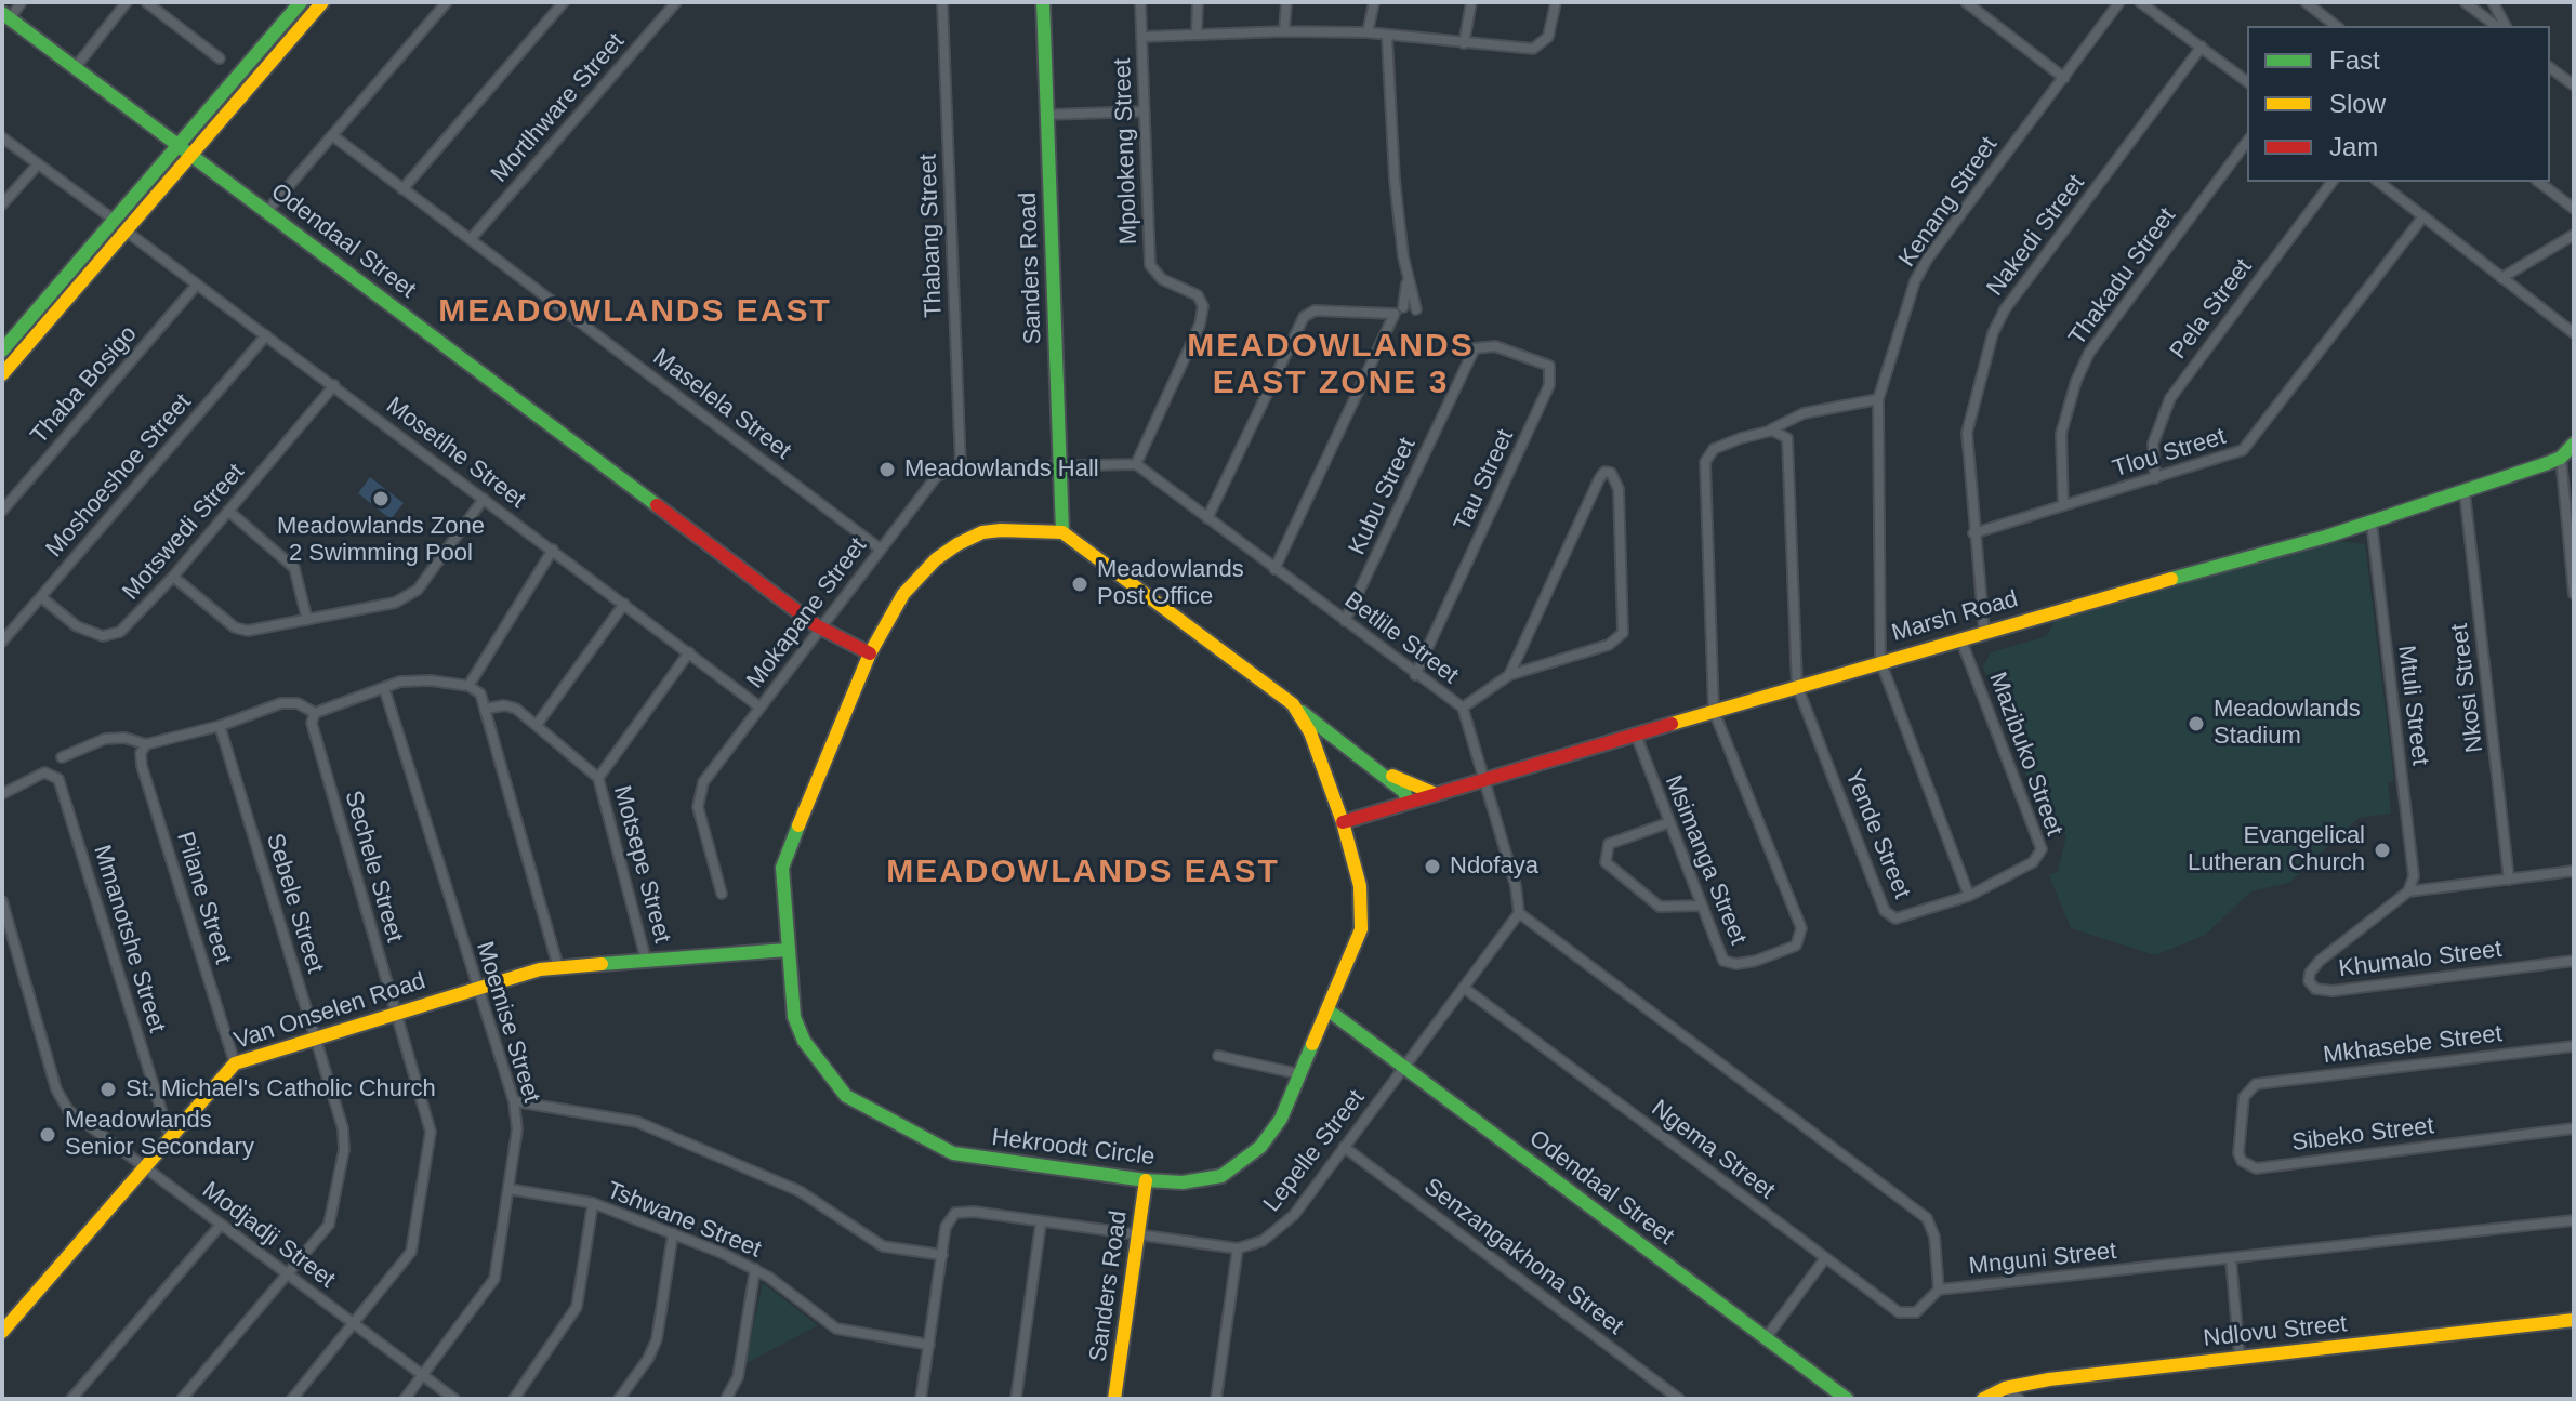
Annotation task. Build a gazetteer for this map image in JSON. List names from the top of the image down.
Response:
{
  "streets": {
    "street": [
      "Mortlhware Street",
      "Mpolokeng Street",
      "Kenang Street",
      "Thabang Street",
      "Nakedi Street",
      "Odendaal Street",
      "Sanders Road",
      "Thakadu Street",
      "Pela Street",
      "Thaba Bosigo",
      "Maselela Street",
      "Mosetlhe Street",
      "Tlou Street",
      "Moshoeshoe Street",
      "Tau Street",
      "Kubu Street",
      "Motswedi Street",
      "Mokapane Street",
      "Marsh Road",
      "Betlile Street",
      "Nkosi Street",
      "Mtuli Street",
      "Mazibuko Street",
      "Yende Street",
      "Msimanga Street",
      "Motsepe Street",
      "Sechele Street",
      "Pilane Street",
      "Sebele Street",
      "Mmanotshe Street",
      "Khumalo Street",
      "Van Onselen Road",
      "Moemise Street",
      "Mkhasebe Street",
      "Sibeko Street",
      "Hekroodt Circle",
      "Ngema Street",
      "Lepelle Street",
      "Tshwane Street",
      "Modjadji Street",
      "Senzangakhona Street",
      "Mnguni Street",
      "Ndlovu Street"
    ]
  },
  "crossings": [
    ["Mortlhware Street", "Maselela Street"],
    ["Mpolokeng Street", "Betlile Street"],
    ["Kenang Street", "Marsh Road"],
    ["Thabang Street", "Mokapane Street"],
    ["Nakedi Street", "Tlou Street"],
    ["Nakedi Street", "Marsh Road"],
    ["Odendaal Street", "Mokapane Street"],
    ["Odendaal Street", "Hekroodt Circle"],
    ["Odendaal Street", "Lepelle Street"],
    ["Sanders Road", "Hekroodt Circle"],
    ["Thakadu Street", "Tlou Street"],
    ["Pela Street", "Tlou Street"],
    ["Thaba Bosigo", "Mosetlhe Street"],
    ["Maselela Street", "Mokapane Street"],
    ["Mosetlhe Street", "Moshoeshoe Street"],
    ["Mosetlhe Street", "Motswedi Street"],
    ["Mosetlhe Street", "Mokapane Street"],
    ["Mosetlhe Street", "Motsepe Street"],
    ["Moshoeshoe Street", "Motswedi Street"],
    ["Tau Street", "Kubu Street"],
    ["Tau Street", "Betlile Street"],
    ["Kubu Street", "Betlile Street"],
    ["Marsh Road", "Betlile Street"],
    ["Marsh Road", "Nkosi Street"],
    ["Marsh Road", "Mtuli Street"],
    ["Marsh Road", "Mazibuko Street"],
    ["Marsh Road", "Yende Street"],
    ["Marsh Road", "Msimanga Street"],
    ["Marsh Road", "Hekroodt Circle"],
    ["Betlile Street", "Mnguni Street"],
    ["Mtuli Street", "Khumalo Street"],
    ["Mazibuko Street", "Yende Street"],
    ["Motsepe Street", "Van Onselen Road"],
    ["Sechele Street", "Van Onselen Road"],
    ["Sechele Street", "Modjadji Street"],
    ["Pilane Street", "Van Onselen Road"],
    ["Sebele Street", "Van Onselen Road"],
    ["Sebele Street", "Modjadji Street"],
    ["Mmanotshe Street", "Van Onselen Road"],
    ["Van Onselen Road", "Moemise Street"],
    ["Van Onselen Road", "Hekroodt Circle"],
    ["Van Onselen Road", "Modjadji Street"],
    ["Moemise Street", "Tshwane Street"],
    ["Moemise Street", "Modjadji Street"],
    ["Mkhasebe Street", "Sibeko Street"],
    ["Ngema Street", "Mnguni Street"],
    ["Lepelle Street", "Senzangakhona Street"]
  ],
  "districts": ["MEADOWLANDS EAST", "MEADOWLANDS EAST ZONE 3", "MEADOWLANDS EAST"],
  "places": [
    "Meadowlands Hall",
    "Meadowlands Zone 2 Swimming Pool",
    "Meadowlands Post Office",
    "Meadowlands Stadium",
    "Evangelical Lutheran Church",
    "Ndofaya",
    "St. Michael's Catholic Church",
    "Meadowlands Senior Secondary"
  ],
  "legend": ["Fast", "Slow", "Jam"]
}
